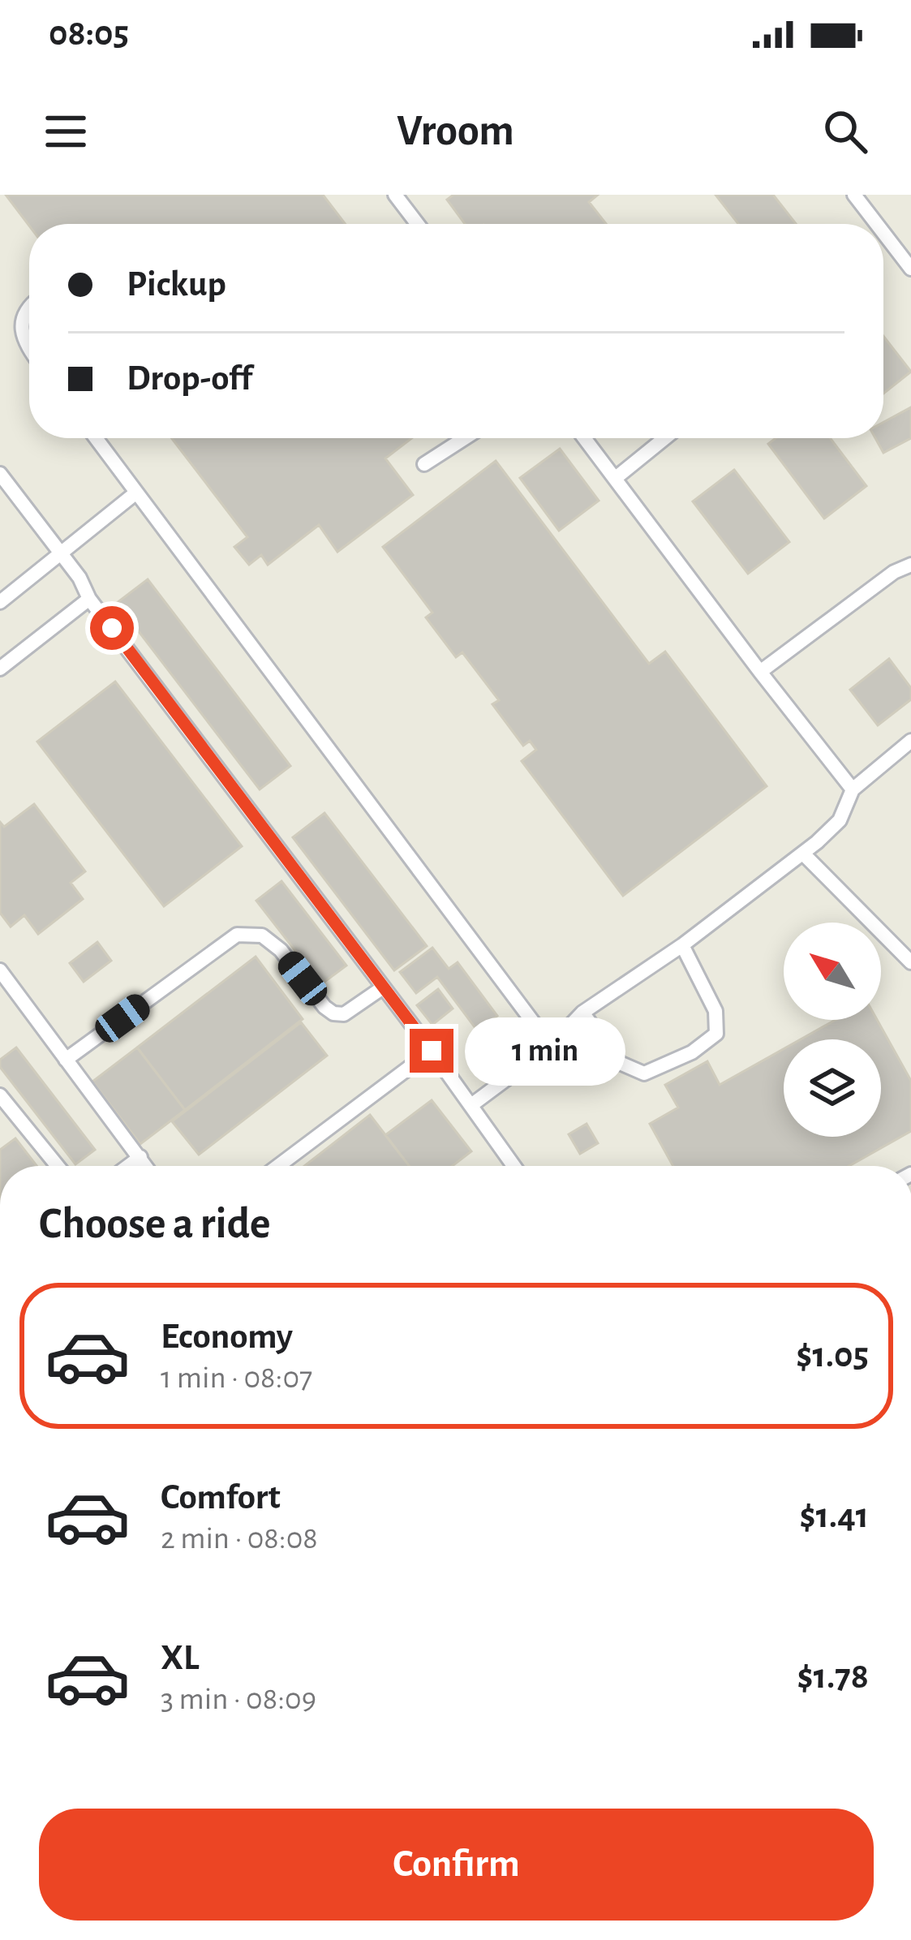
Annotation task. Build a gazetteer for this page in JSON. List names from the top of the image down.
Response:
{
  "north": "top left",
  "page": {
    "status": "08:05",
    "header": "Vroom",
    "banner": ["Pickup", "Drop-off"],
    "bubble": "1 min",
    "heading": "Choose a ride",
    "list": [
      {
        "name": "Economy",
        "note": "1 min · 08:07",
        "value": "$1.05"
      },
      {
        "name": "Comfort",
        "note": "2 min · 08:08",
        "value": "$1.41"
      },
      {
        "name": "XL",
        "note": "3 min · 08:09",
        "value": "$1.78"
      }
    ],
    "buttons": "Confirm"
  }
}
